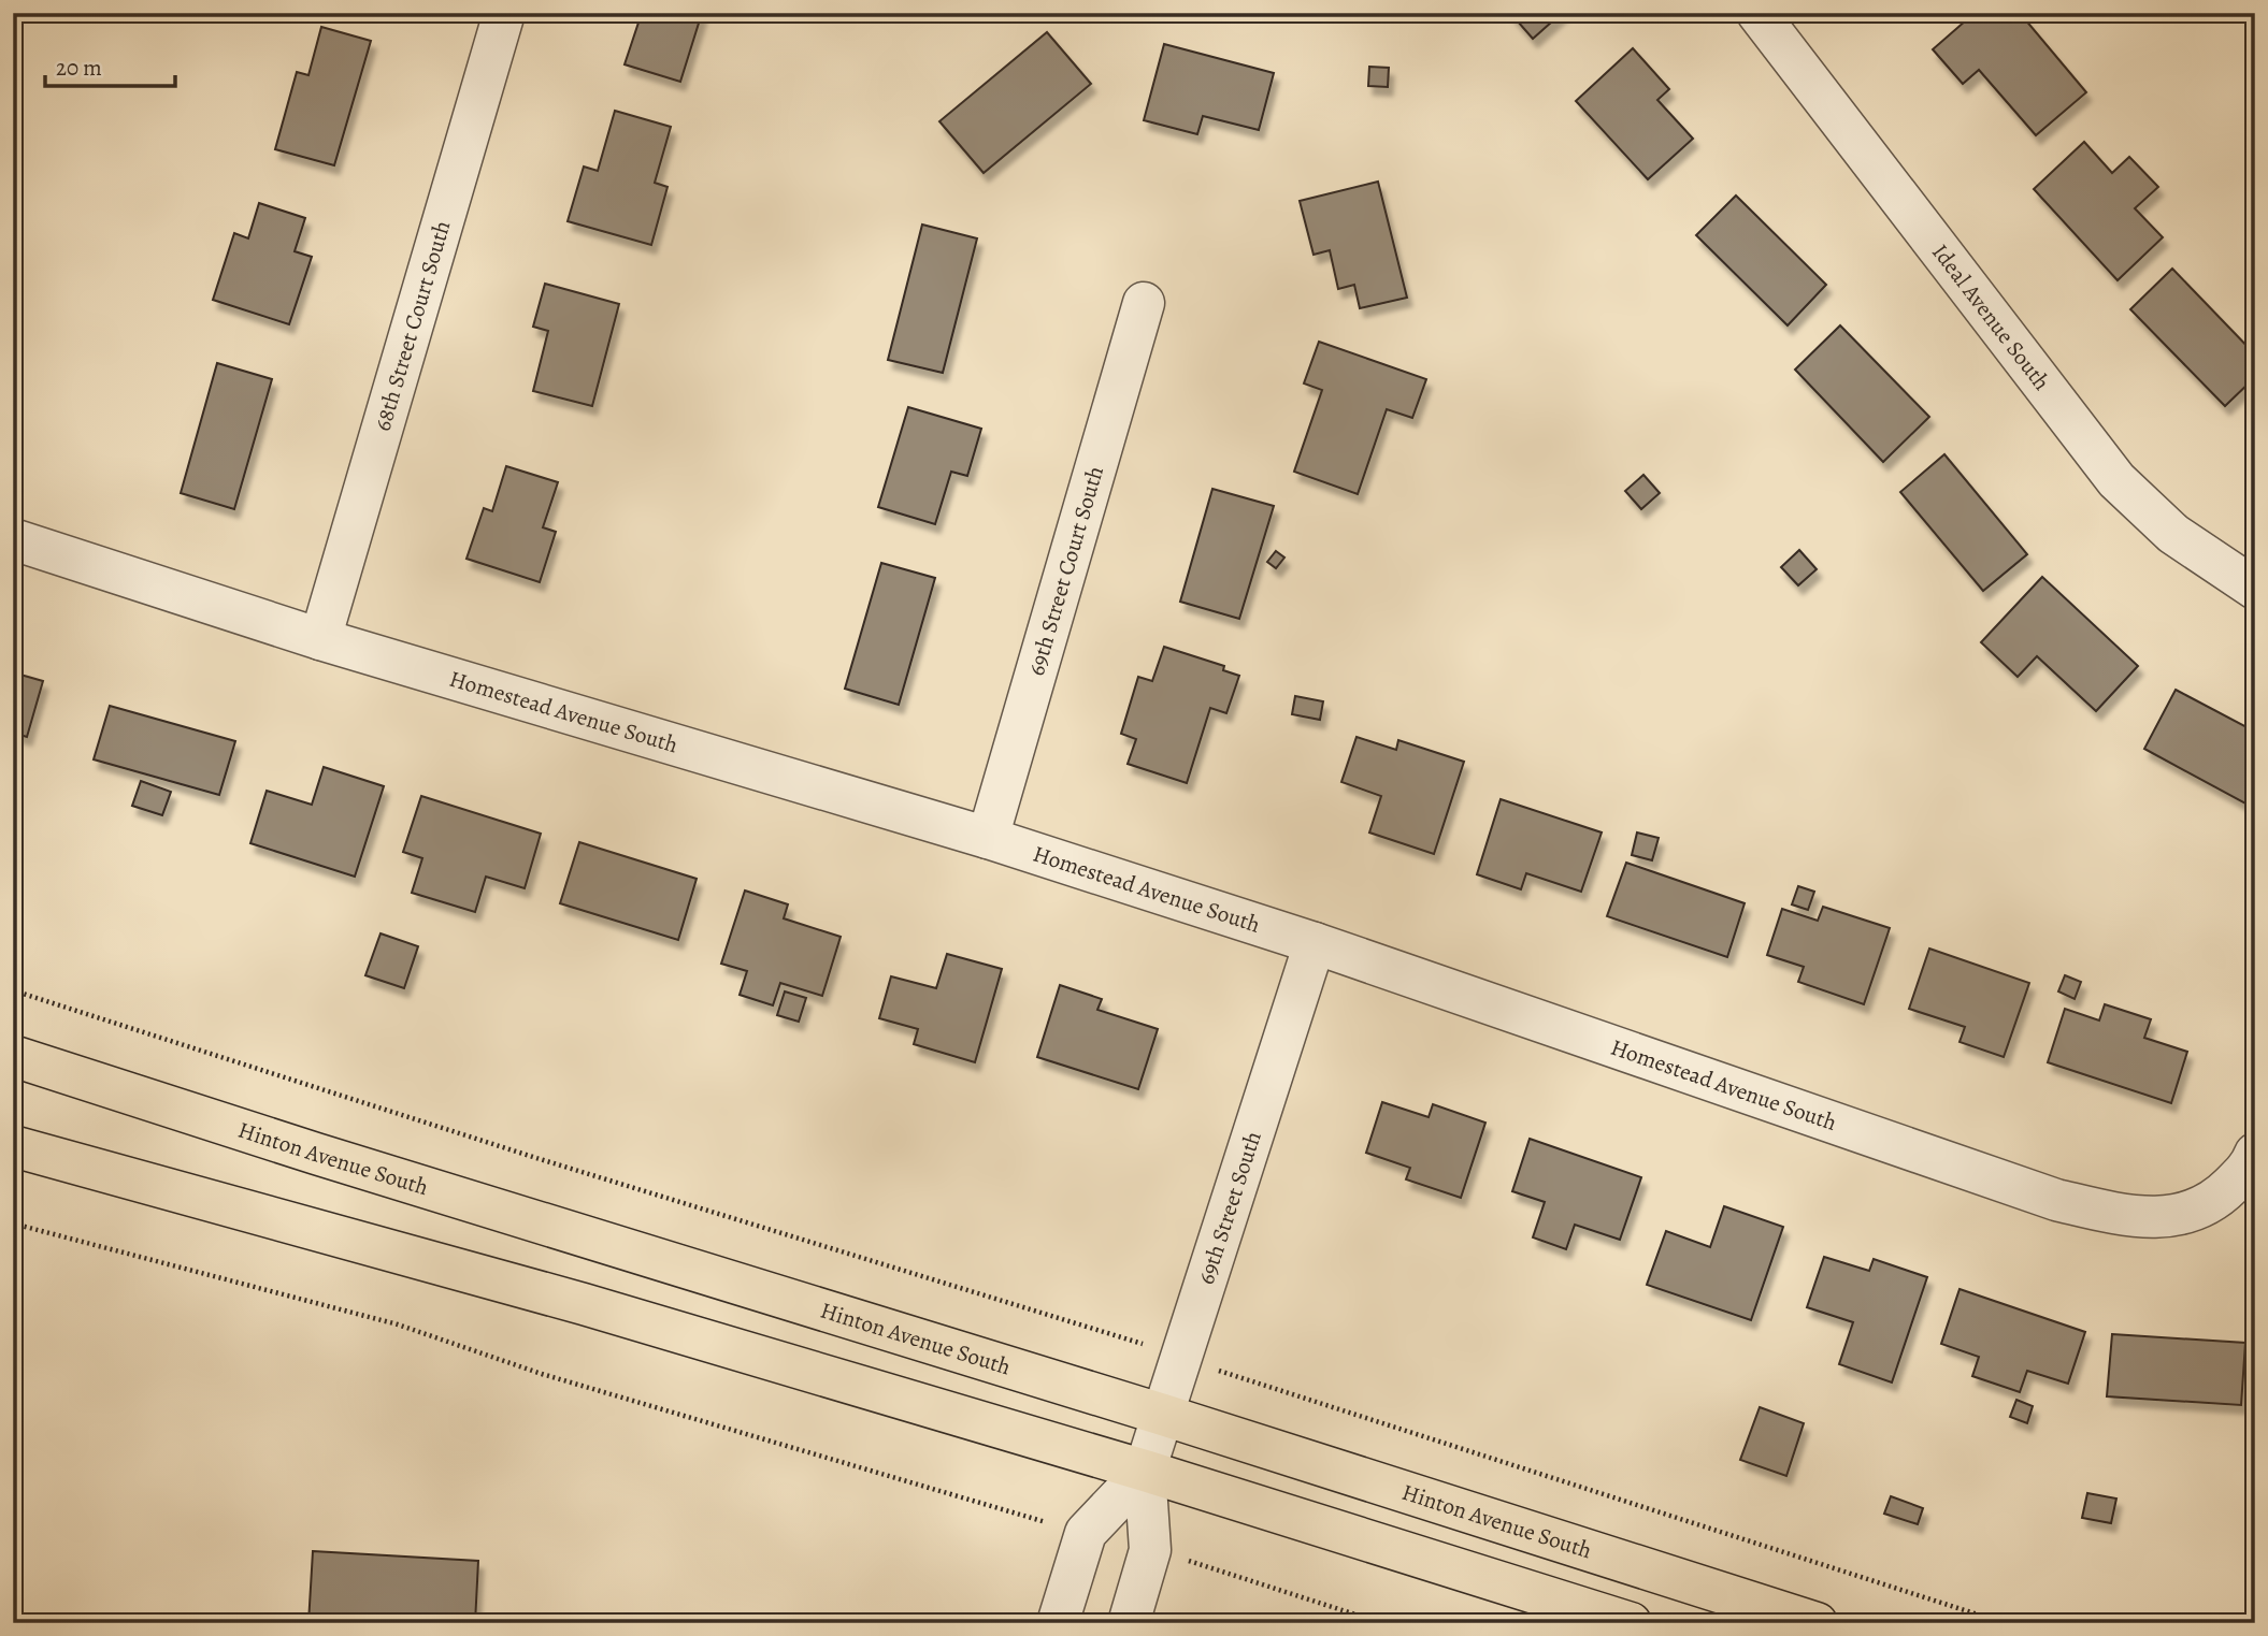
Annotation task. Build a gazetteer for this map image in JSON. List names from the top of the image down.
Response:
{
  "streets": {
    "main road": ["Hinton Avenue South"],
    "street": [
      "Ideal Avenue South",
      "68th Street Court South",
      "69th Street Court South",
      "Homestead Avenue South",
      "69th Street South"
    ]
  },
  "crossings": [
    ["68th Street Court South", "Homestead Avenue South"],
    ["69th Street Court South", "Homestead Avenue South"],
    ["Homestead Avenue South", "69th Street South"],
    ["Hinton Avenue South", "69th Street South"]
  ],
  "scale_bar": "20 m"
}
